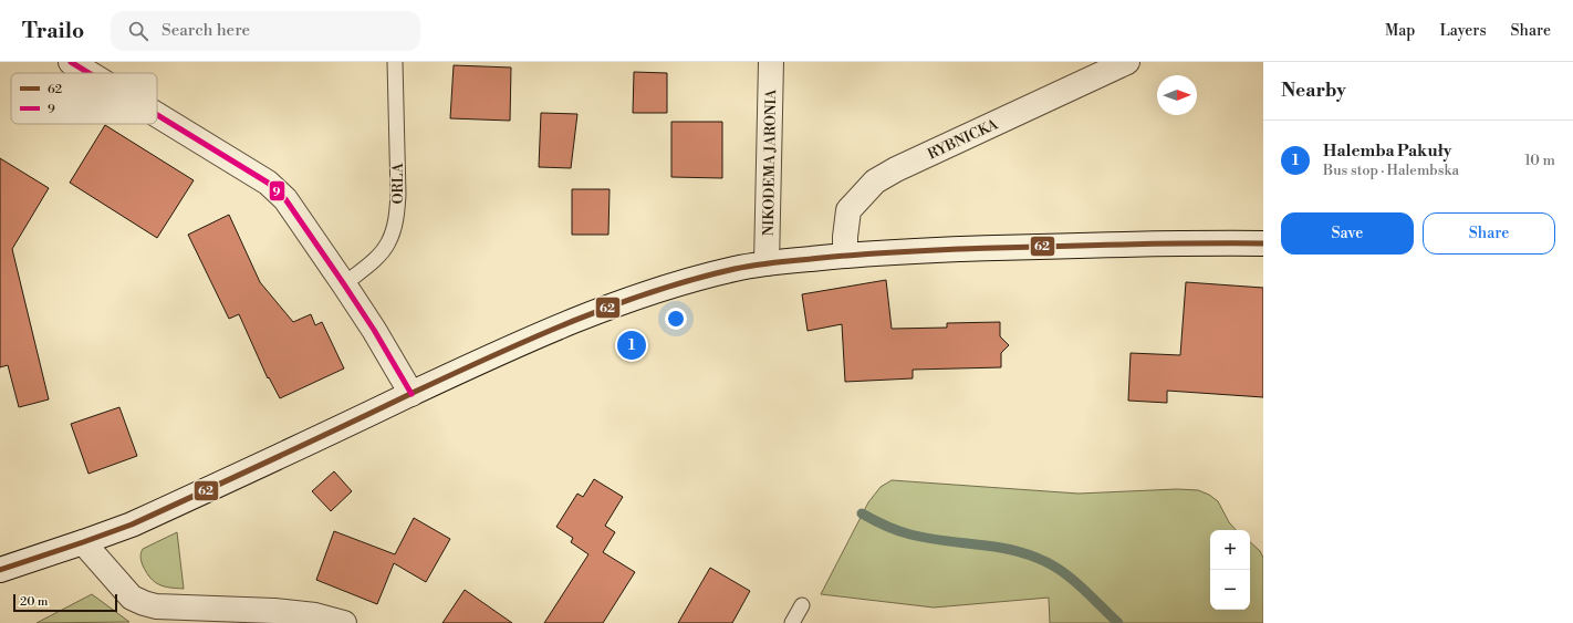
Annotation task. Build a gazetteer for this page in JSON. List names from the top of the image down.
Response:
{
  "streets": {
    "street": ["RYBNICKA", "NIKODEMA JARONIA"],
    "lane": ["ORLA"]
  },
  "lines": ["transit line 9", "transit line 62"],
  "legend": ["62", "9"],
  "scale_bar": "20 m",
  "north": "right",
  "page": {
    "header": "Trailo",
    "search": "Search here",
    "nav": ["Map", "Layers", "Share"],
    "heading": "Nearby",
    "list": [
      {
        "mark": "1",
        "name": "Halemba Pakuły",
        "note": "Bus stop · Halembska",
        "value": "10 m"
      }
    ],
    "buttons": ["Save", "Share"],
    "pins": "1",
    "map_buttons": ["+", "−"],
    "scale": "20 m"
  }
}
